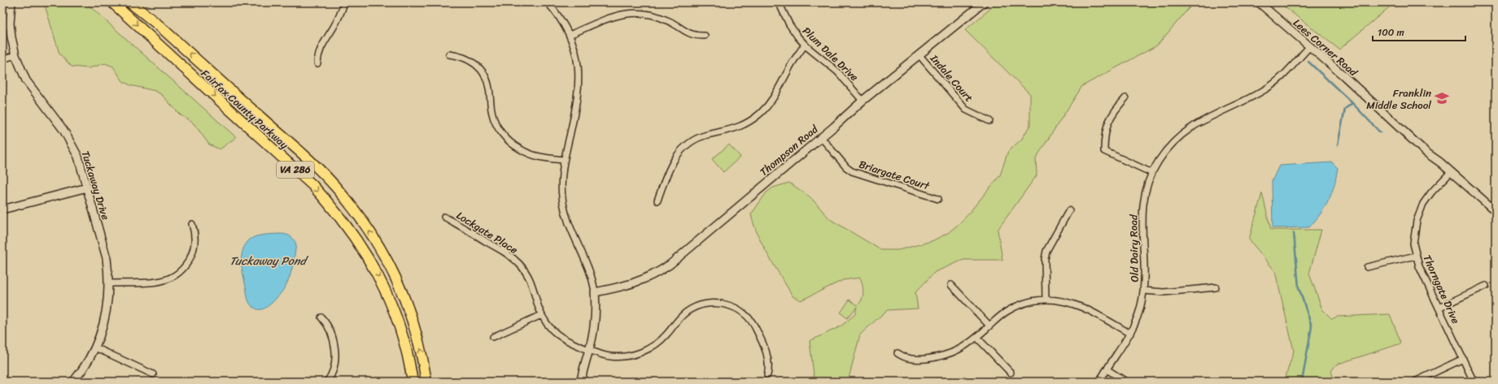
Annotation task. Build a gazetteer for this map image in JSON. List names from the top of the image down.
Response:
{
  "streets": {
    "highway": ["Fairfax County Parkway", "VA 286"],
    "street": [
      "Lees Corner Road",
      "Plum Dale Drive",
      "Indale Court",
      "Thompson Road",
      "Briargate Court",
      "Tuckaway Drive",
      "Lockgate Place",
      "Old Dairy Road",
      "Thorngate Drive"
    ]
  },
  "crossings": [
    ["Lees Corner Road", "Old Dairy Road"],
    ["Lees Corner Road", "Thorngate Drive"],
    ["Plum Dale Drive", "Thompson Road"],
    ["Indale Court", "Thompson Road"],
    ["Thompson Road", "Briargate Court"]
  ],
  "water": ["Tuckaway Pond"],
  "places": {
    "school or university": ["Franklin Middle School"]
  },
  "scale_bar": "100 m"
}
